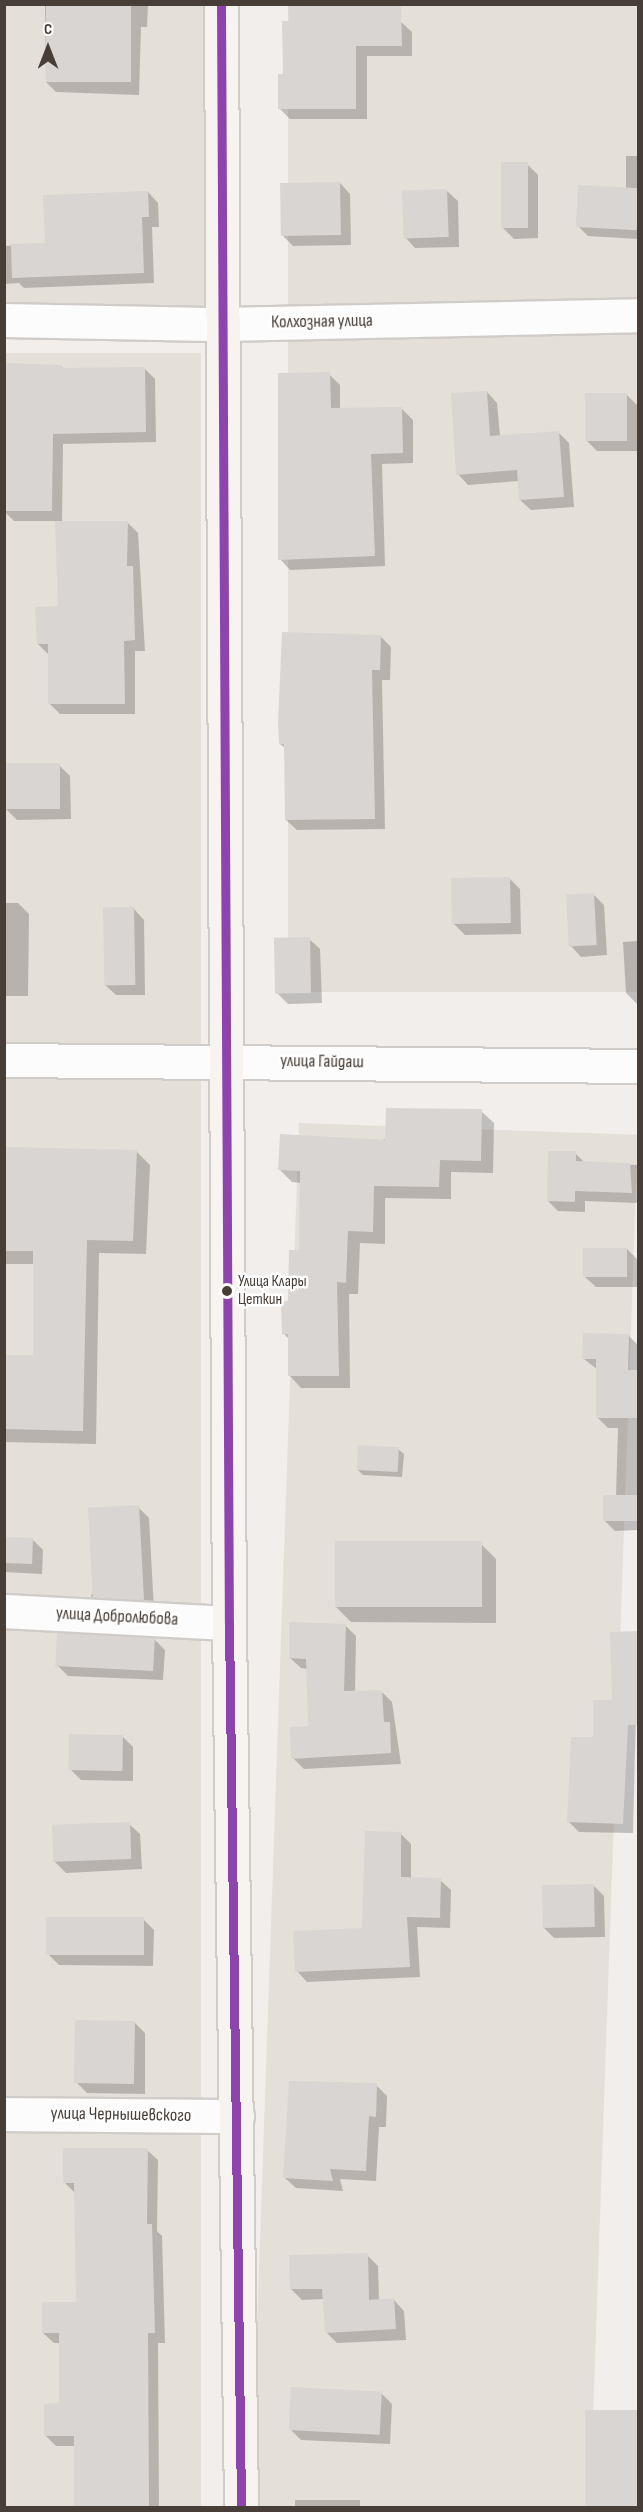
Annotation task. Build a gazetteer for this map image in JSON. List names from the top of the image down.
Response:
{
  "streets": {
    "street": [
      "Колхозная улица",
      "улица Гайдаш",
      "улица Добролюбова",
      "улица Чернышевского"
    ]
  },
  "places": ["Улица Клары Цеткин"],
  "north": "top"
}
